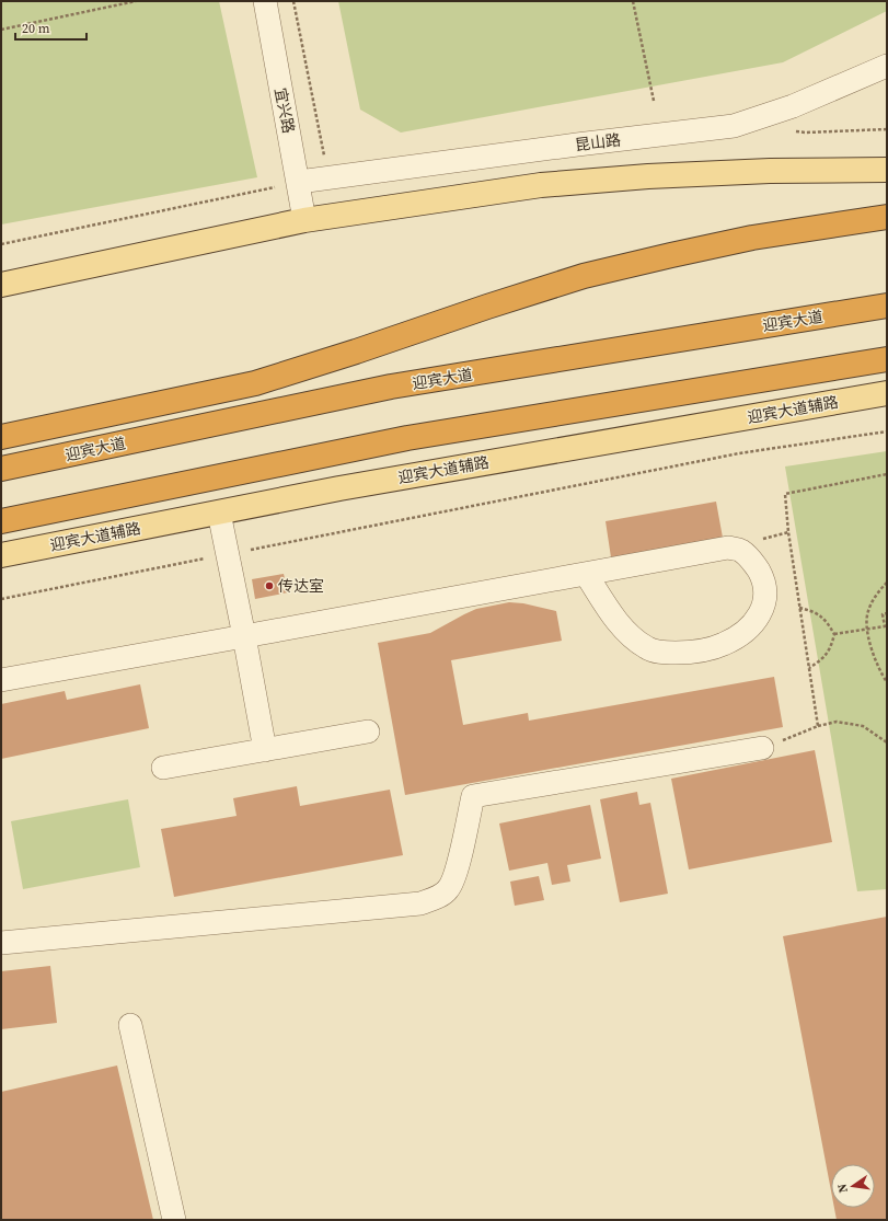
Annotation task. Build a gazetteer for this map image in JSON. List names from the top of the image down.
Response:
{
  "streets": {
    "highway": ["迎宾大道"],
    "main road": ["迎宾大道辅路"],
    "street": ["宜兴路", "昆山路"]
  },
  "crossings": [
    ["宜兴路", "昆山路"]
  ],
  "places": ["传达室"],
  "scale_bar": "20 m",
  "north": "left"
}
